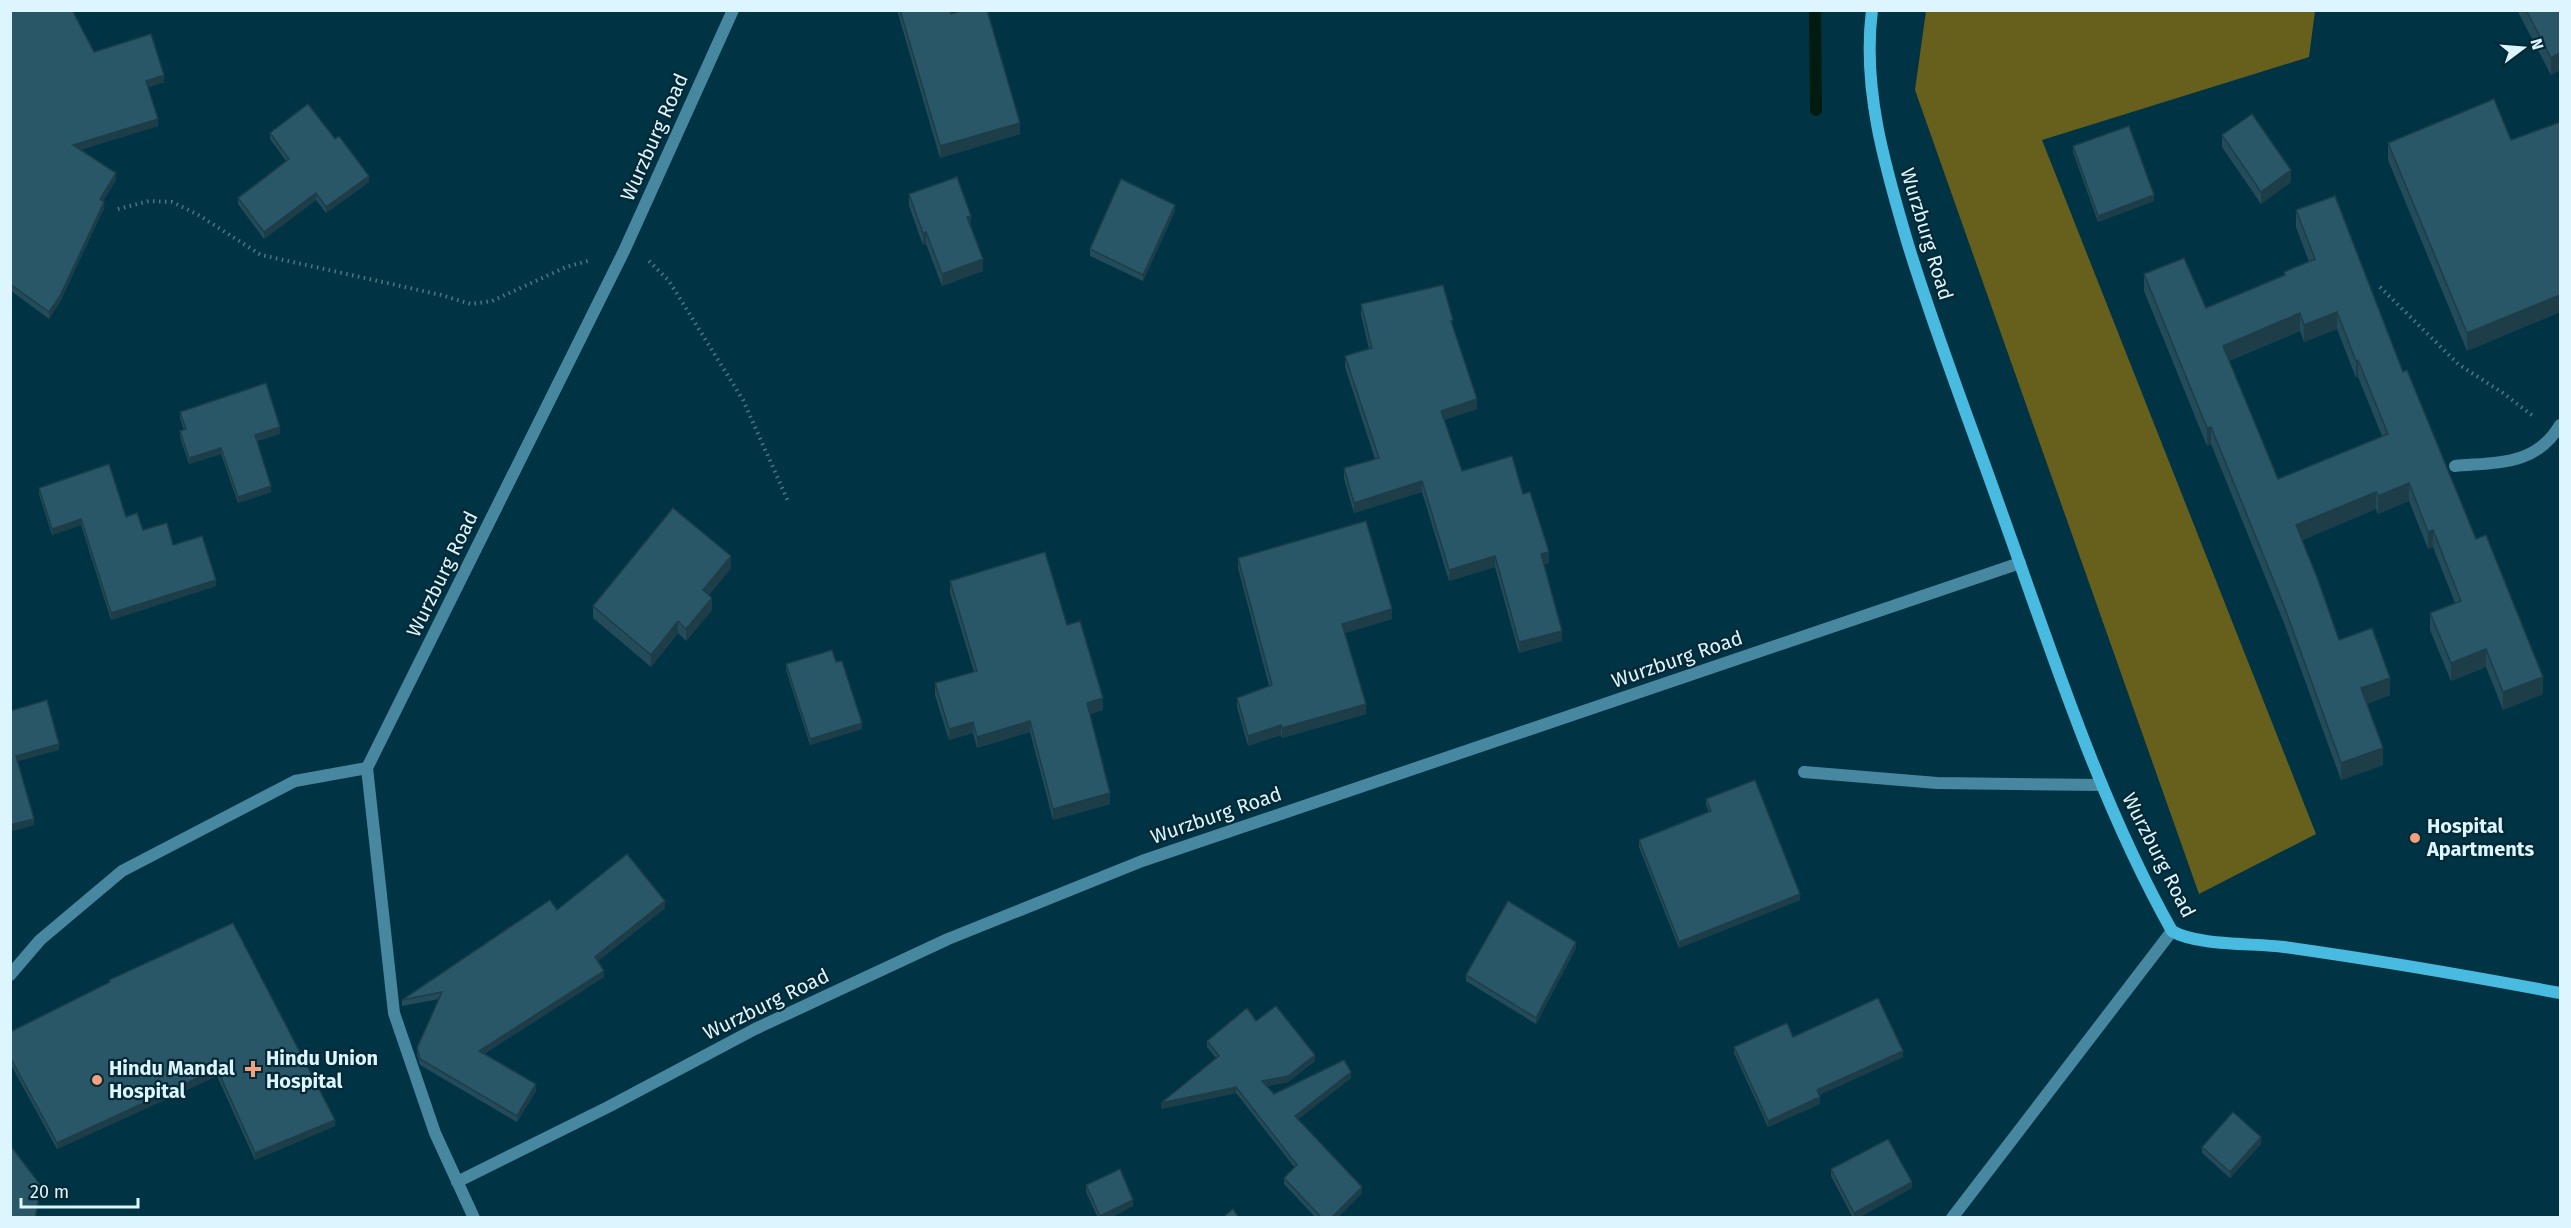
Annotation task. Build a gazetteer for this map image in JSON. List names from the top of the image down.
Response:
{
  "streets": {
    "main road": ["Wurzburg Road"]
  },
  "places": {
    "other": ["Hospital Apartments", "Hindu Mandal Hospital"],
    "health": ["Hindu Union Hospital"]
  },
  "scale_bar": "20 m",
  "north": "right"
}
